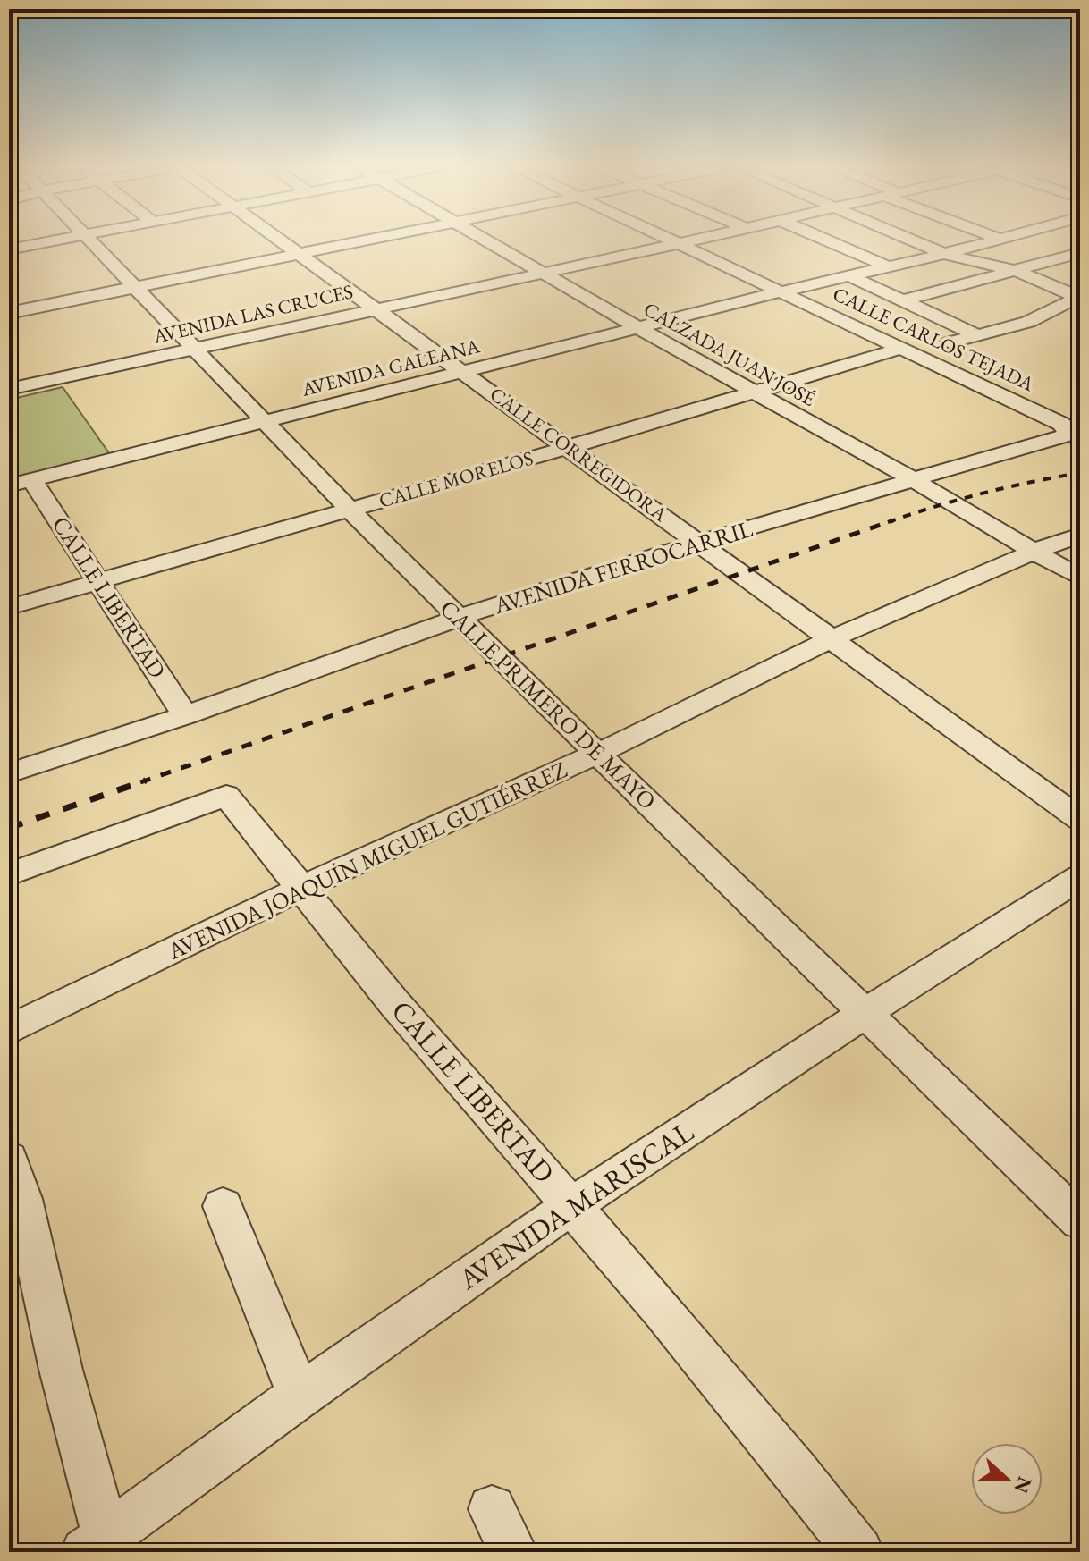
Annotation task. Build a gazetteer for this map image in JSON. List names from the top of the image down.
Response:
{
  "streets": {
    "street": [
      "AVENIDA LAS CRUCES",
      "CALLE CARLOS TEJADA",
      "CALZADA JUAN JOSÉ",
      "AVENIDA GALEANA",
      "CALLE CORREGIDORA",
      "CALLE MORELOS",
      "AVENIDA FERROCARRIL",
      "CALLE LIBERTAD",
      "CALLE PRIMERO DE MAYO",
      "AVENIDA JOAQUÍN MIGUEL GUTIÉRREZ",
      "AVENIDA MARISCAL"
    ]
  },
  "crossings": [
    ["AVENIDA LAS CRUCES", "CALLE CARLOS TEJADA"],
    ["AVENIDA LAS CRUCES", "CALZADA JUAN JOSÉ"],
    ["AVENIDA LAS CRUCES", "CALLE CORREGIDORA"],
    ["AVENIDA LAS CRUCES", "CALLE PRIMERO DE MAYO"],
    ["CALLE CARLOS TEJADA", "AVENIDA GALEANA"],
    ["CALLE CARLOS TEJADA", "CALLE MORELOS"],
    ["CALLE CARLOS TEJADA", "AVENIDA FERROCARRIL"],
    ["CALZADA JUAN JOSÉ", "AVENIDA GALEANA"],
    ["CALZADA JUAN JOSÉ", "CALLE MORELOS"],
    ["CALZADA JUAN JOSÉ", "AVENIDA FERROCARRIL"],
    ["CALZADA JUAN JOSÉ", "AVENIDA JOAQUÍN MIGUEL GUTIÉRREZ"],
    ["AVENIDA GALEANA", "CALLE CORREGIDORA"],
    ["AVENIDA GALEANA", "CALLE LIBERTAD"],
    ["AVENIDA GALEANA", "CALLE PRIMERO DE MAYO"],
    ["CALLE CORREGIDORA", "CALLE MORELOS"],
    ["CALLE CORREGIDORA", "AVENIDA FERROCARRIL"],
    ["CALLE CORREGIDORA", "AVENIDA JOAQUÍN MIGUEL GUTIÉRREZ"],
    ["CALLE MORELOS", "CALLE LIBERTAD"],
    ["CALLE MORELOS", "CALLE PRIMERO DE MAYO"],
    ["AVENIDA FERROCARRIL", "CALLE LIBERTAD"],
    ["AVENIDA FERROCARRIL", "CALLE PRIMERO DE MAYO"],
    ["CALLE LIBERTAD", "AVENIDA JOAQUÍN MIGUEL GUTIÉRREZ"],
    ["CALLE LIBERTAD", "AVENIDA MARISCAL"],
    ["CALLE PRIMERO DE MAYO", "AVENIDA JOAQUÍN MIGUEL GUTIÉRREZ"],
    ["CALLE PRIMERO DE MAYO", "AVENIDA MARISCAL"]
  ],
  "north": "right"
}
